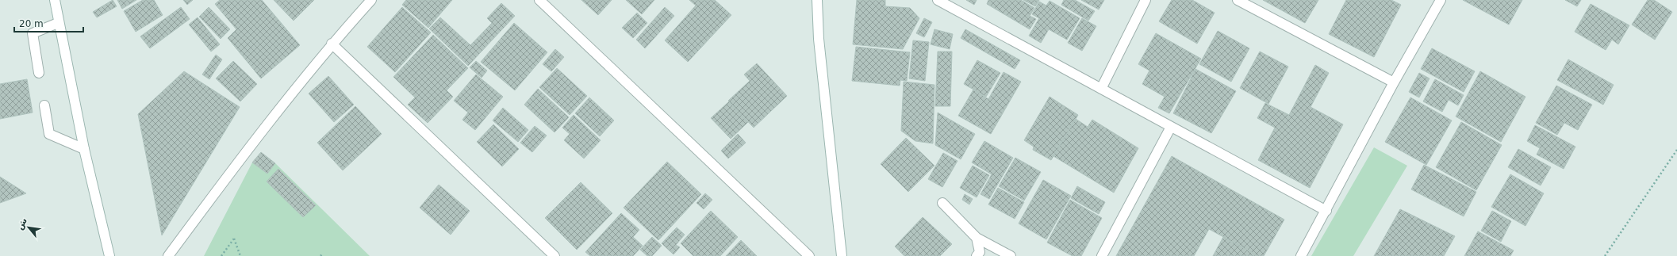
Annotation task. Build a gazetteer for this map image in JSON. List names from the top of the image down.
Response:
{
  "scale_bar": "20 m",
  "north": "top left"
}
